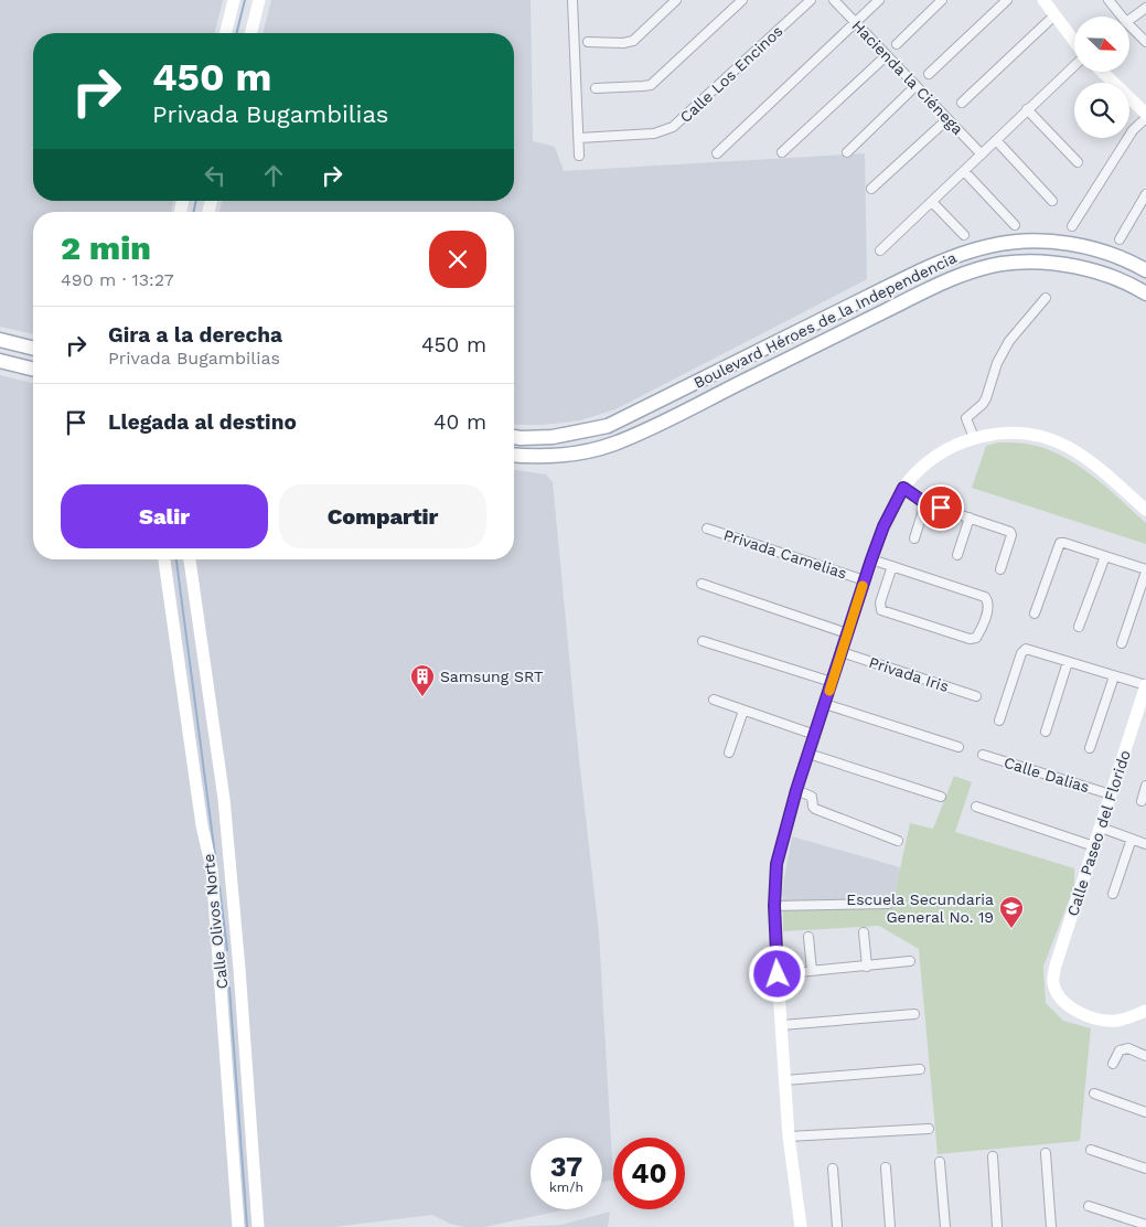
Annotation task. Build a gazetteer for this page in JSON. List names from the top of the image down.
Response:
{
  "streets": {
    "main road": ["Boulevard Héroes de la Independencia"],
    "street": [
      "Calle Los Encinos",
      "Hacienda la Ciénega",
      "Privada Camelias",
      "Privada Iris",
      "Calle Dalias",
      "Calle Paseo del Florido",
      "Calle Olivos Norte"
    ]
  },
  "crossings": [
    ["Calle Dalias", "Calle Paseo del Florido"]
  ],
  "places": {
    "building": ["Samsung SRT"],
    "school or university": ["Escuela Secundaria General No. 19"]
  },
  "north": "bottom right",
  "page": {
    "turn": ["450 m", "Privada Bugambilias"],
    "heading": ["2 min", "490 m · 13:27"],
    "list": [
      {
        "name": "Gira a la derecha",
        "note": "Privada Bugambilias",
        "value": "450 m"
      },
      {
        "name": "Llegada al destino",
        "value": "40 m"
      }
    ],
    "buttons": ["Salir", "Compartir"],
    "speed": "37 km/h",
    "limit": "40"
  }
}
